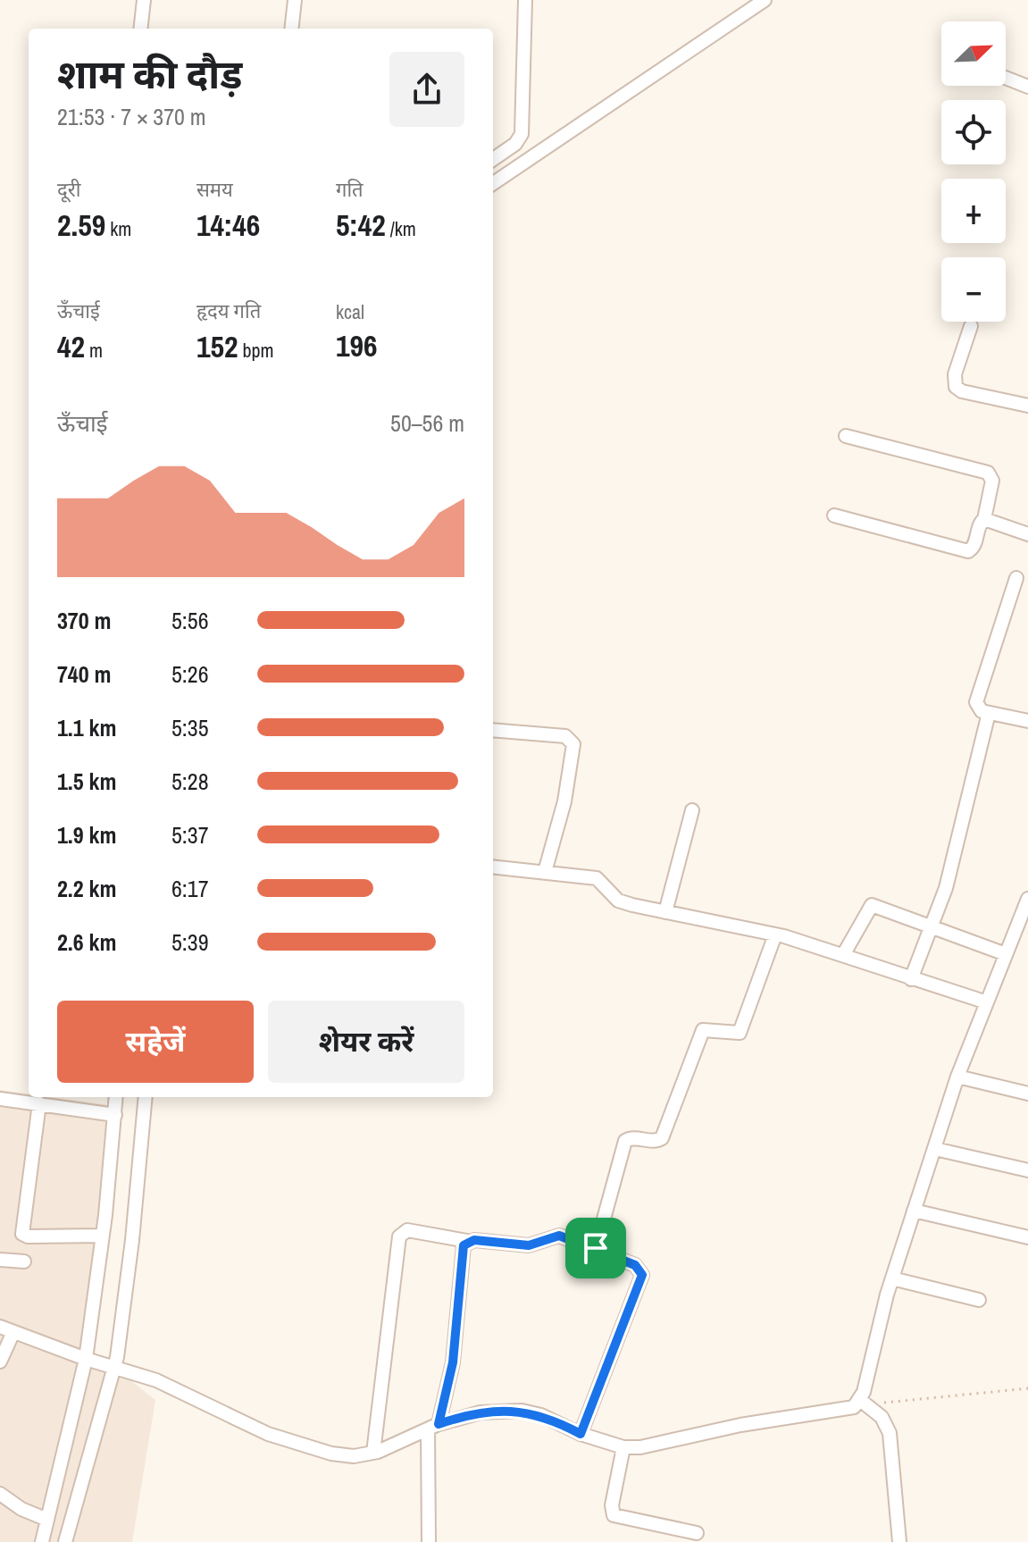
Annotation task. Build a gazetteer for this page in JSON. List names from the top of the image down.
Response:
{
  "north": "top right",
  "page": {
    "map_buttons": ["+", "−"],
    "heading": ["शाम की दौड़", "21:53 · 7 × 370 m"],
    "stats": [
      ["दूरी", "2.59 km"],
      ["समय", "14:46"],
      ["गति", "5:42 /km"],
      ["ऊँचाई", "42 m"],
      ["हृदय गति", "152 bpm"],
      ["kcal", "196"]
    ],
    "chart": ["ऊँचाई", "50–56 m"],
    "list": [
      {
        "name": "370 m",
        "note": "5:56"
      },
      {
        "name": "740 m",
        "note": "5:26"
      },
      {
        "name": "1.1 km",
        "note": "5:35"
      },
      {
        "name": "1.5 km",
        "note": "5:28"
      },
      {
        "name": "1.9 km",
        "note": "5:37"
      },
      {
        "name": "2.2 km",
        "note": "6:17"
      },
      {
        "name": "2.6 km",
        "note": "5:39"
      }
    ],
    "buttons": ["सहेजें", "शेयर करें"]
  }
}
